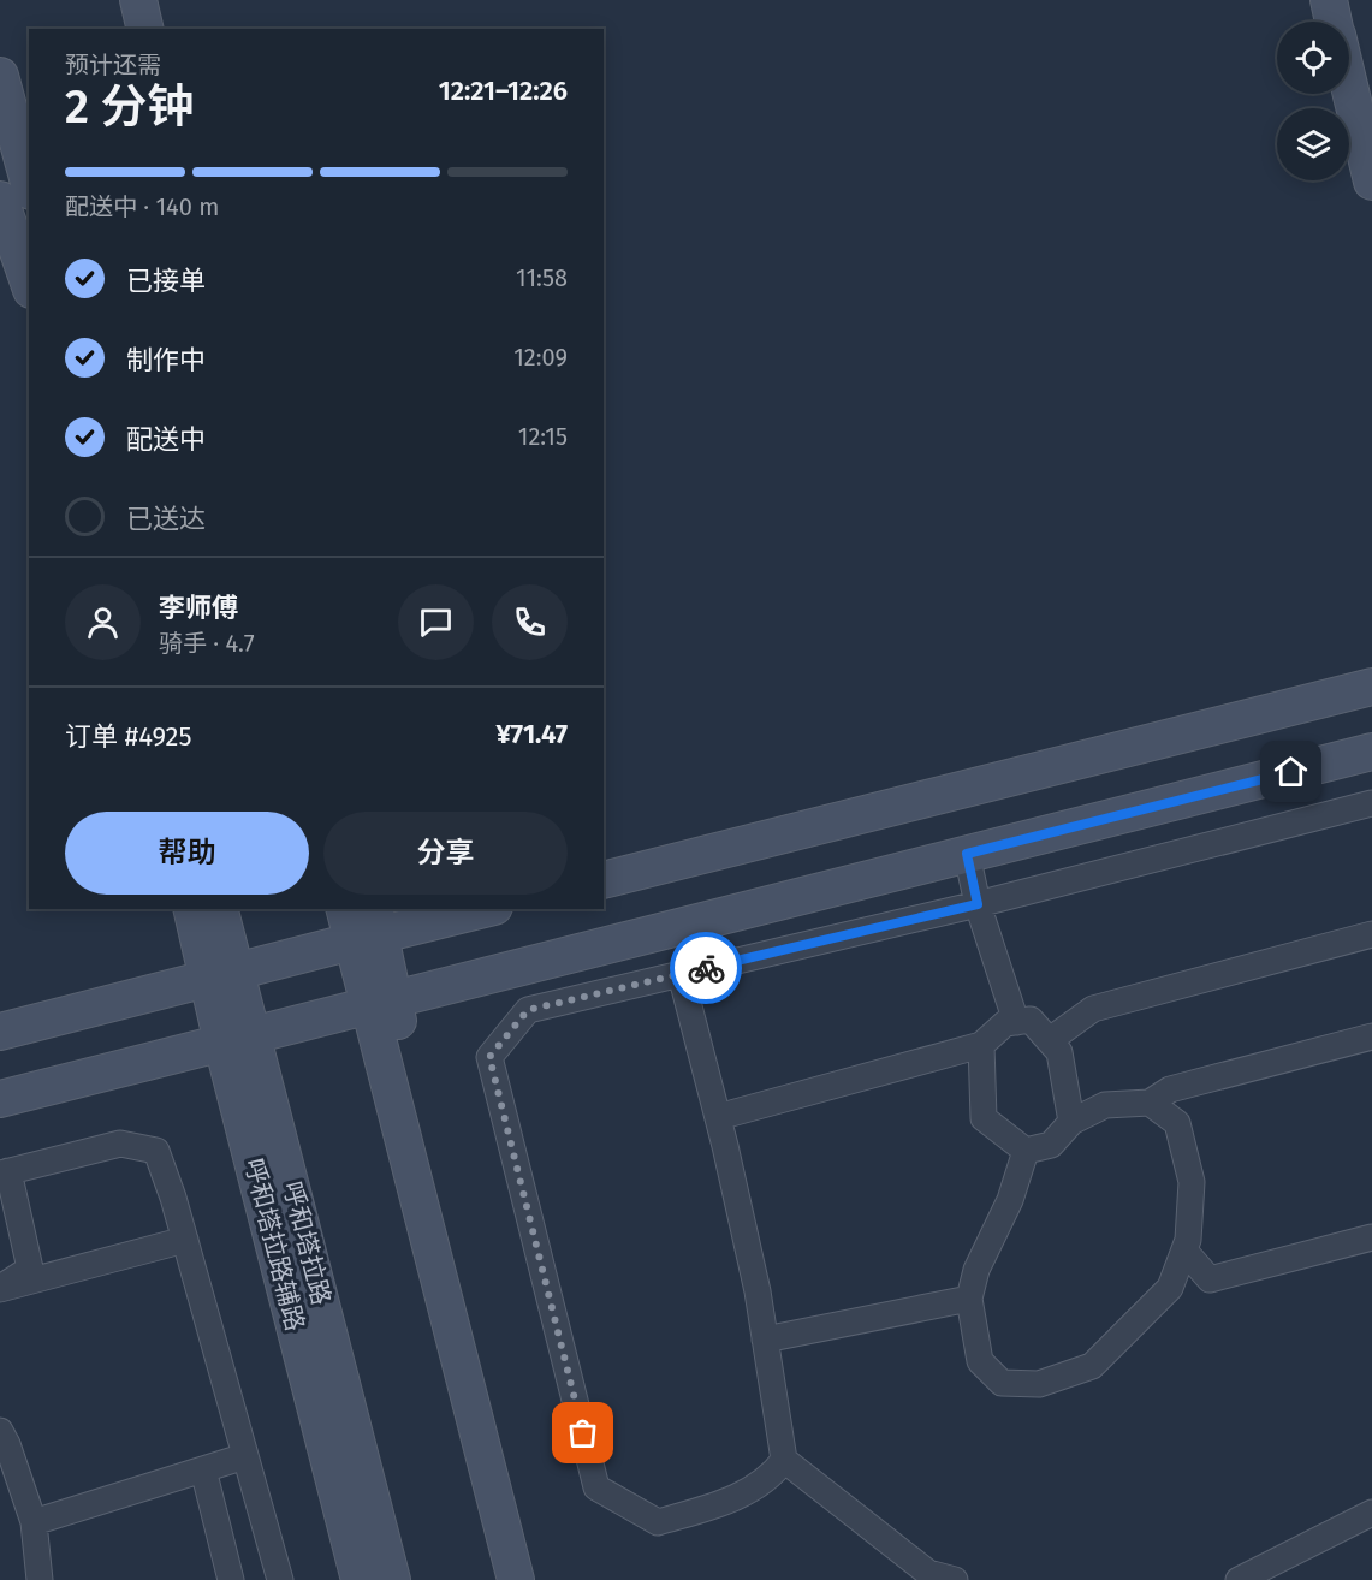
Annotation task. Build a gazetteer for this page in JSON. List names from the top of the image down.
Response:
{
  "streets": {
    "street": ["呼和塔拉路", "呼和塔拉路辅路"]
  },
  "crossings": [
    ["呼和塔拉路", "呼和塔拉路辅路"]
  ],
  "page": {
    "heading": ["2 分钟", "预计还需", "12:21–12:26"],
    "panel": [
      "李师傅",
      "骑手 · 4.7",
      "订单 #4925",
      "¥71.47"
    ],
    "bar": "配送中 · 140 m",
    "list": [
      ["已接单", "11:58"],
      ["制作中", "12:09"],
      ["配送中", "12:15"],
      "已送达"
    ],
    "buttons": ["帮助", "分享"]
  }
}
